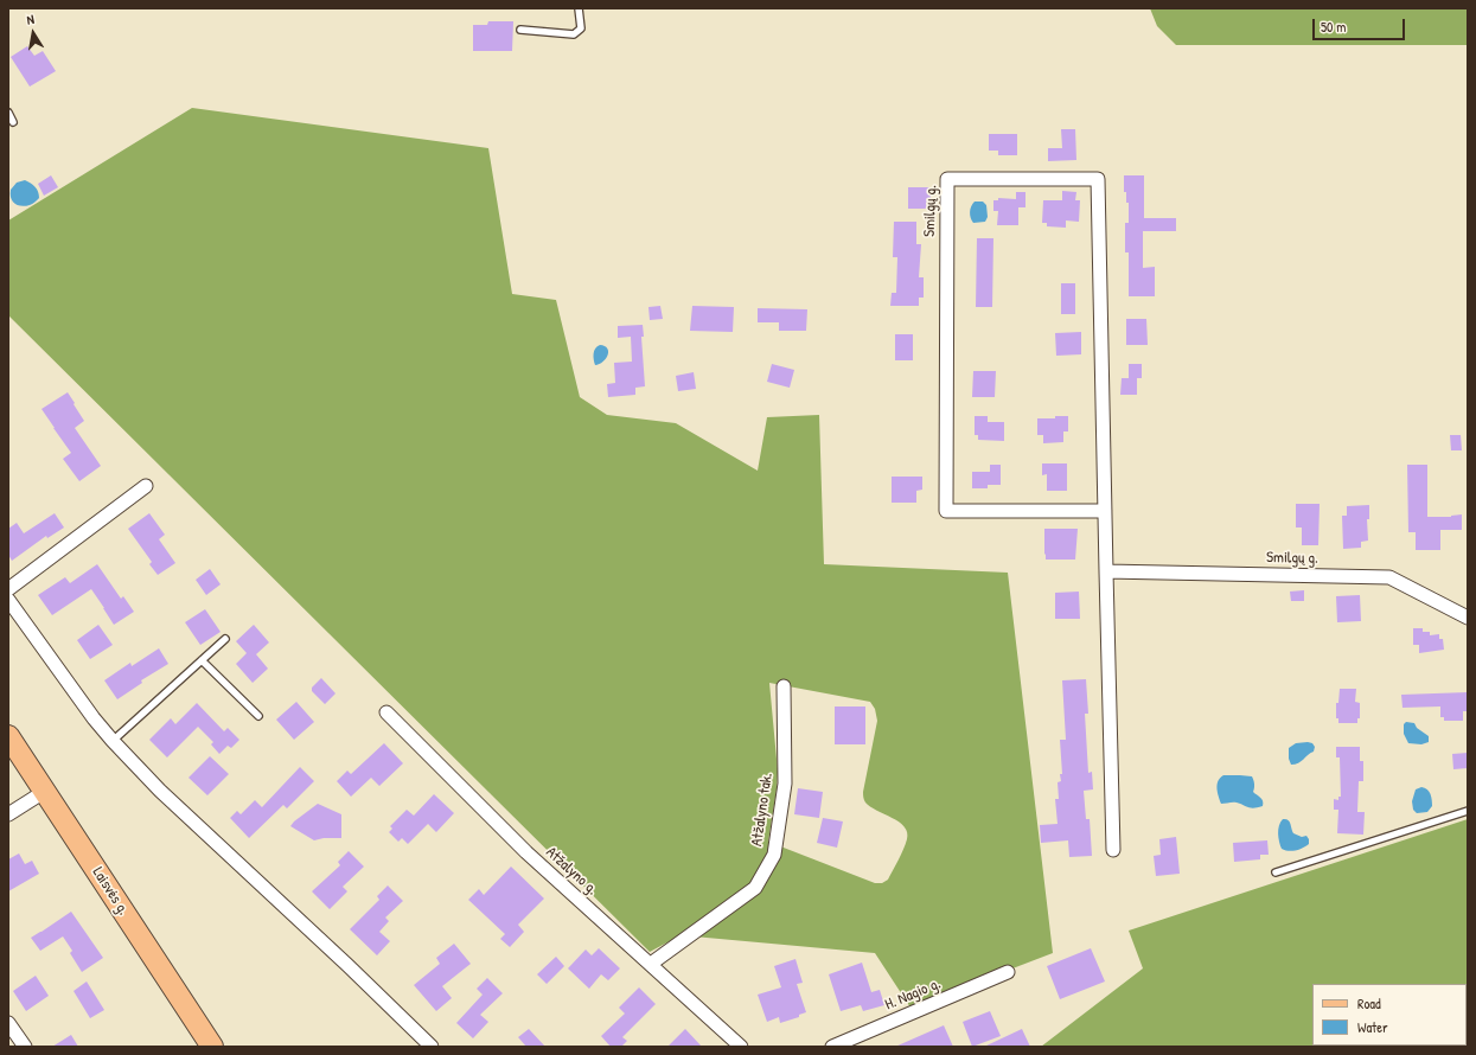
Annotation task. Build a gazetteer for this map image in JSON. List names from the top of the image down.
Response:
{
  "streets": {
    "main road": ["Laisvės g."],
    "street": [
      "Smilgų g.",
      "Atžalyno tak.",
      "Atžalyno g.",
      "H. Nagio g."
    ]
  },
  "crossings": [
    ["Atžalyno tak.", "Atžalyno g."]
  ],
  "legend": ["Road", "Water"],
  "scale_bar": "50 m",
  "north": "top"
}
